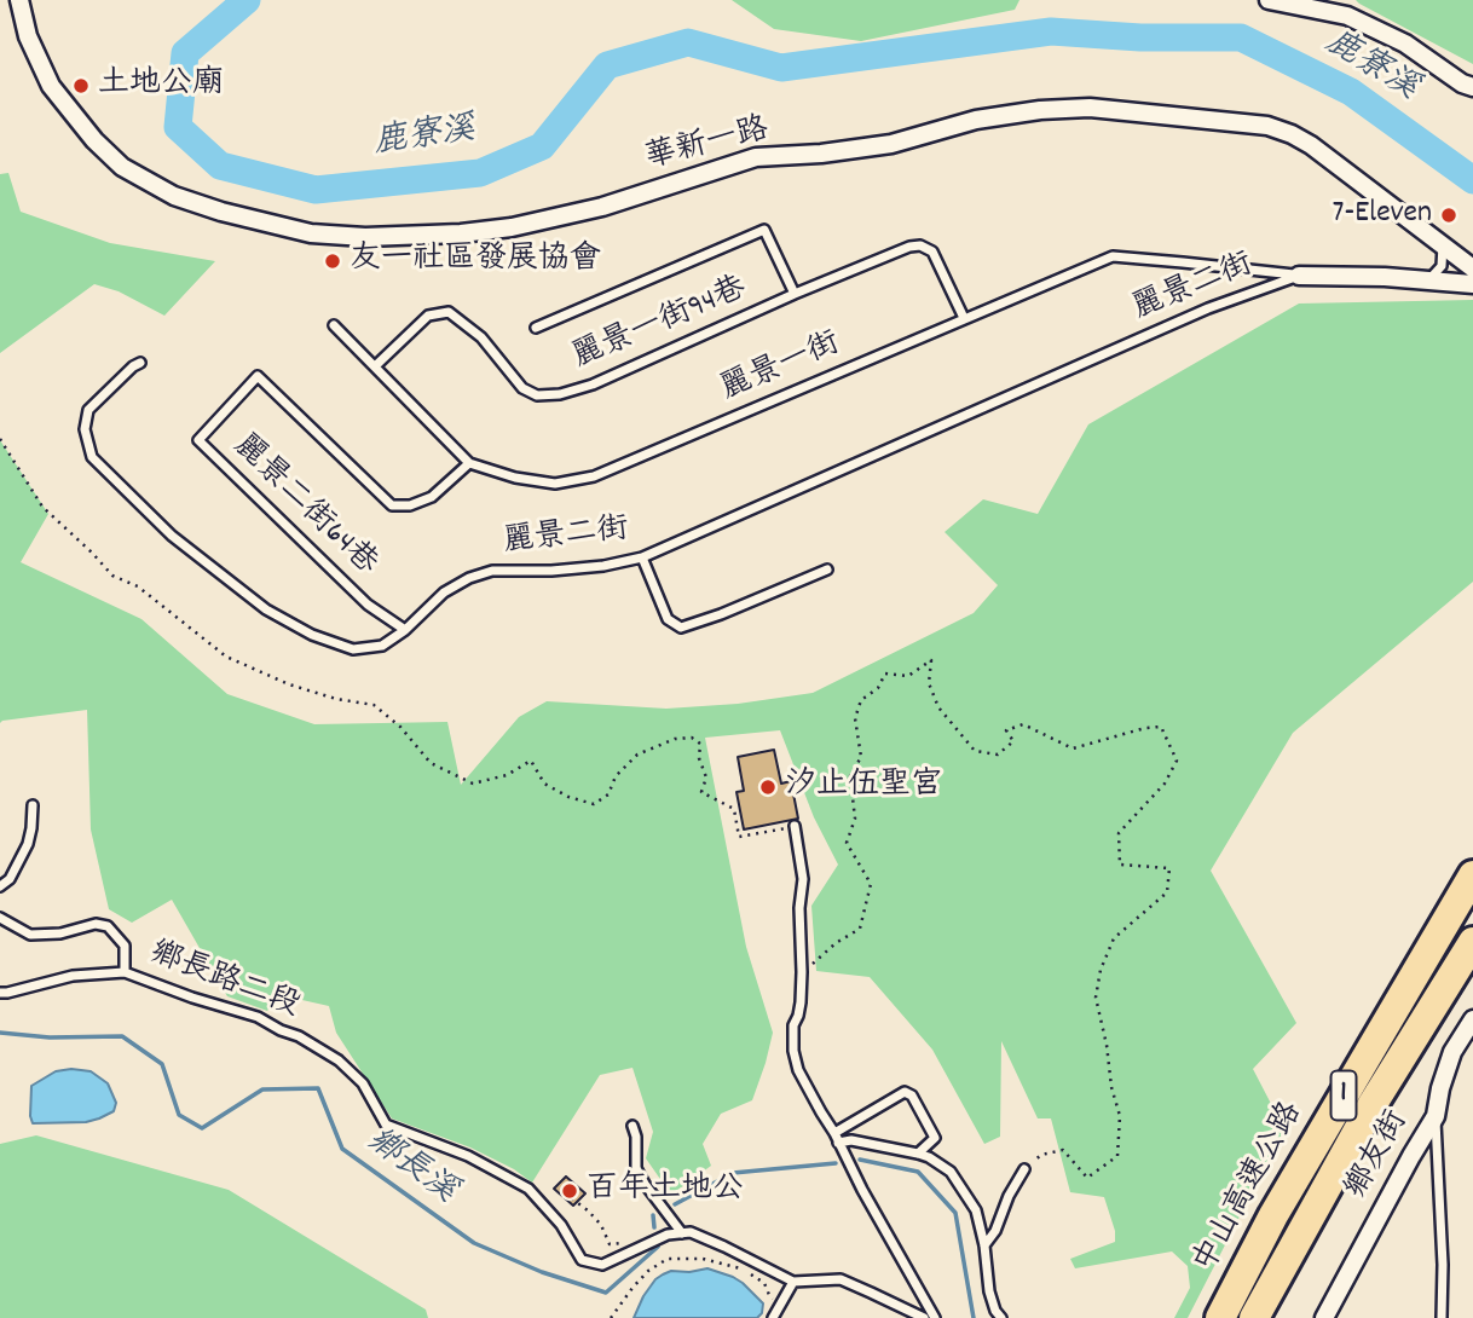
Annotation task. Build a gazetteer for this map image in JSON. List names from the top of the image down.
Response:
{
  "streets": {
    "highway": ["1", "中山高速公路"],
    "street": ["華新一路", "鄉友街"],
    "lane": [
      "麗景二街",
      "麗景一街94巷",
      "麗景一街",
      "麗景二街64巷",
      "鄉長路二段"
    ]
  },
  "crossings": [
    ["麗景二街", "麗景一街"],
    ["麗景二街", "麗景二街64巷"],
    ["麗景一街94巷", "麗景一街"],
    ["麗景一街", "麗景二街64巷"]
  ],
  "water": ["鹿寮溪", "鄉長溪"],
  "places": [
    "土地公廟",
    "7-Eleven",
    "友一社區發展協會",
    "汐止伍聖宮",
    "百年土地公"
  ]
}
